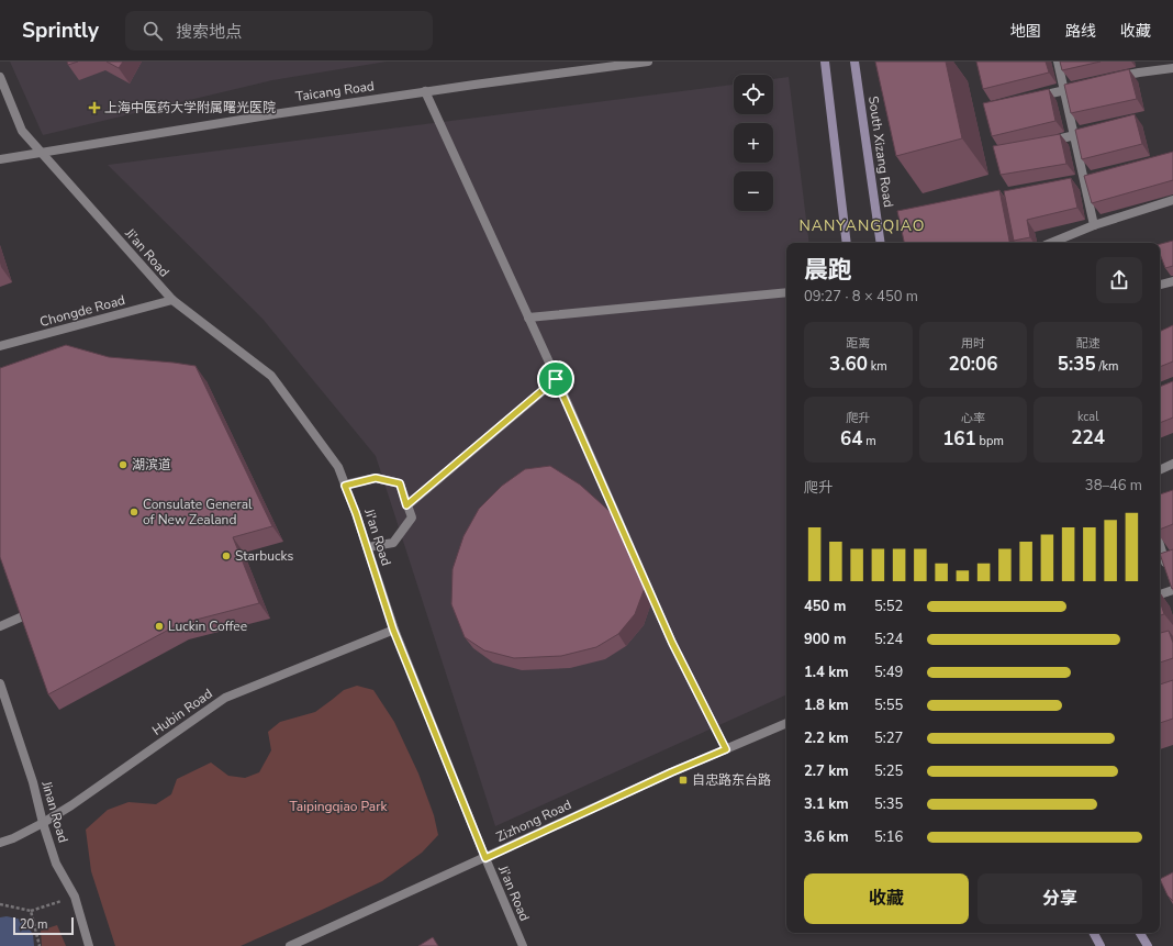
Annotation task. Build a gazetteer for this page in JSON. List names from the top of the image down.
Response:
{
  "streets": {
    "main road": ["South Xizang Road"],
    "street": [
      "Taicang Road",
      "Ji'an Road",
      "Chongde Road",
      "Hubin Road",
      "Jinan Road",
      "Zizhong Road"
    ]
  },
  "crossings": [
    ["Taicang Road", "Ji'an Road"],
    ["Ji'an Road", "Chongde Road"],
    ["Ji'an Road", "Hubin Road"],
    ["Ji'an Road", "Zizhong Road"],
    ["Hubin Road", "Jinan Road"]
  ],
  "districts": ["NANYANGQIAO"],
  "parks": ["Taipingqiao Park"],
  "places": {
    "health": ["上海中医药大学附属曙光医院"],
    "other": [
      "湖滨道",
      "Consulate General of New Zealand",
      "Starbucks",
      "Luckin Coffee"
    ],
    "transit": ["自忠路东台路"]
  },
  "scale_bar": "20 m",
  "page": {
    "header": "Sprintly",
    "search": "搜索地点",
    "nav": ["地图", "路线", "收藏"],
    "map_buttons": ["+", "−"],
    "heading": ["晨跑", "09:27 · 8 × 450 m"],
    "stats": [
      ["距离", "3.60 km"],
      ["用时", "20:06"],
      ["配速", "5:35 /km"],
      ["爬升", "64 m"],
      ["心率", "161 bpm"],
      ["kcal", "224"]
    ],
    "chart": ["爬升", "38–46 m"],
    "list": [
      {
        "name": "450 m",
        "note": "5:52"
      },
      {
        "name": "900 m",
        "note": "5:24"
      },
      {
        "name": "1.4 km",
        "note": "5:49"
      },
      {
        "name": "1.8 km",
        "note": "5:55"
      },
      {
        "name": "2.2 km",
        "note": "5:27"
      },
      {
        "name": "2.7 km",
        "note": "5:25"
      },
      {
        "name": "3.1 km",
        "note": "5:35"
      },
      {
        "name": "3.6 km",
        "note": "5:16"
      }
    ],
    "buttons": ["收藏", "分享"],
    "scale": "20 m"
  }
}
